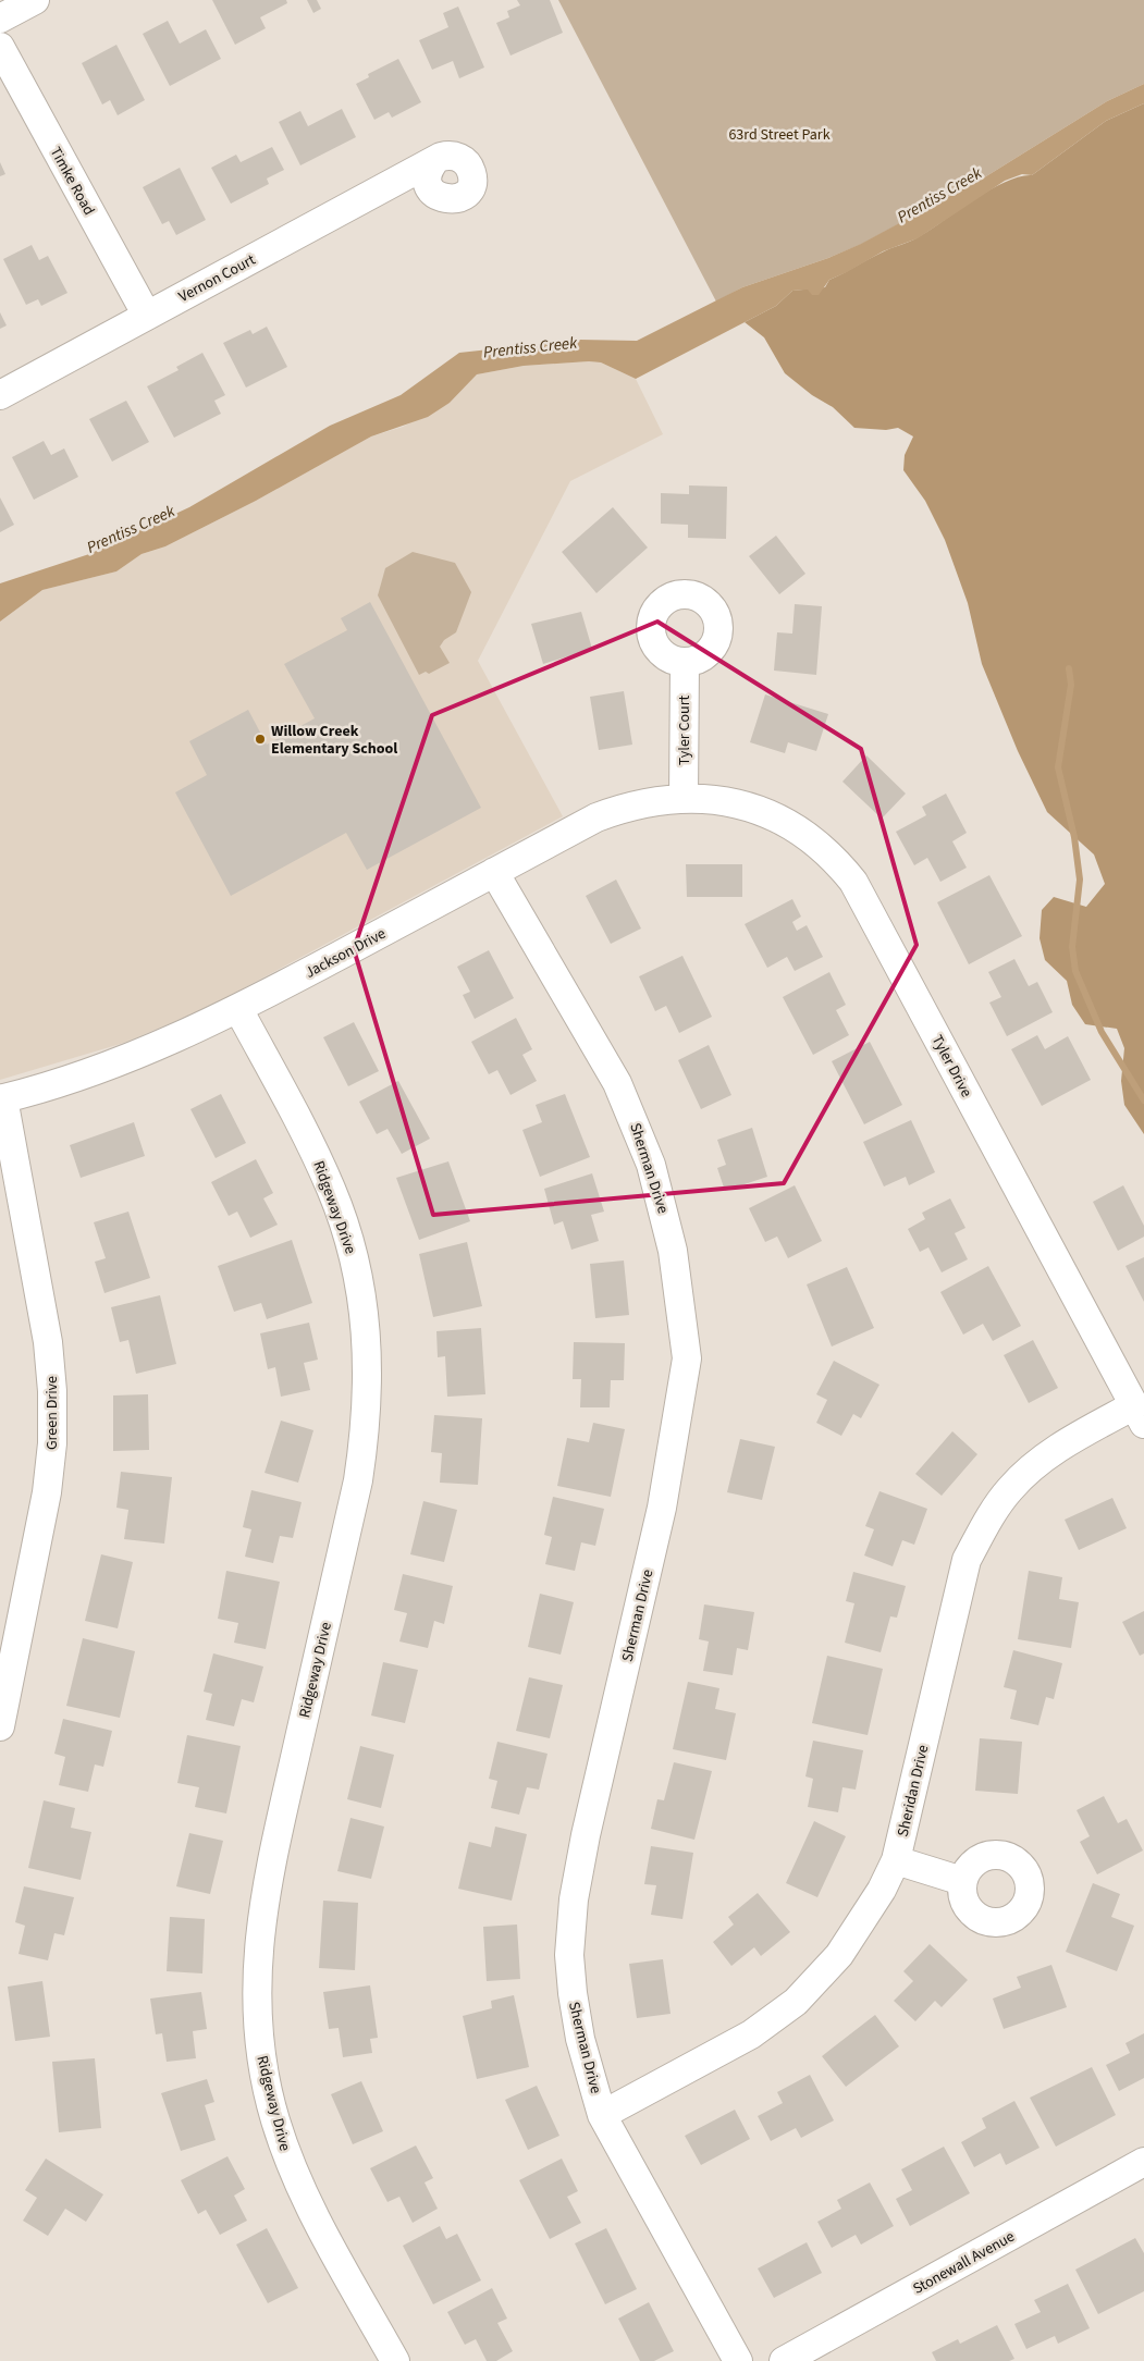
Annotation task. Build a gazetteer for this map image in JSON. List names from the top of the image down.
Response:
{
  "streets": {
    "street": [
      "Timke Road",
      "Vernon Court",
      "Tyler Court",
      "Jackson Drive",
      "Tyler Drive",
      "Sherman Drive",
      "Ridgeway Drive",
      "Green Drive",
      "Sheridan Drive",
      "Stonewall Avenue"
    ]
  },
  "crossings": [
    ["Timke Road", "Vernon Court"],
    ["Tyler Court", "Jackson Drive"],
    ["Tyler Court", "Tyler Drive"],
    ["Jackson Drive", "Tyler Drive"],
    ["Jackson Drive", "Sherman Drive"],
    ["Jackson Drive", "Ridgeway Drive"],
    ["Jackson Drive", "Green Drive"],
    ["Tyler Drive", "Sheridan Drive"],
    ["Sherman Drive", "Sheridan Drive"]
  ],
  "water": ["Prentiss Creek"],
  "parks": ["63rd Street Park"],
  "places": ["Willow Creek Elementary School"]
}
